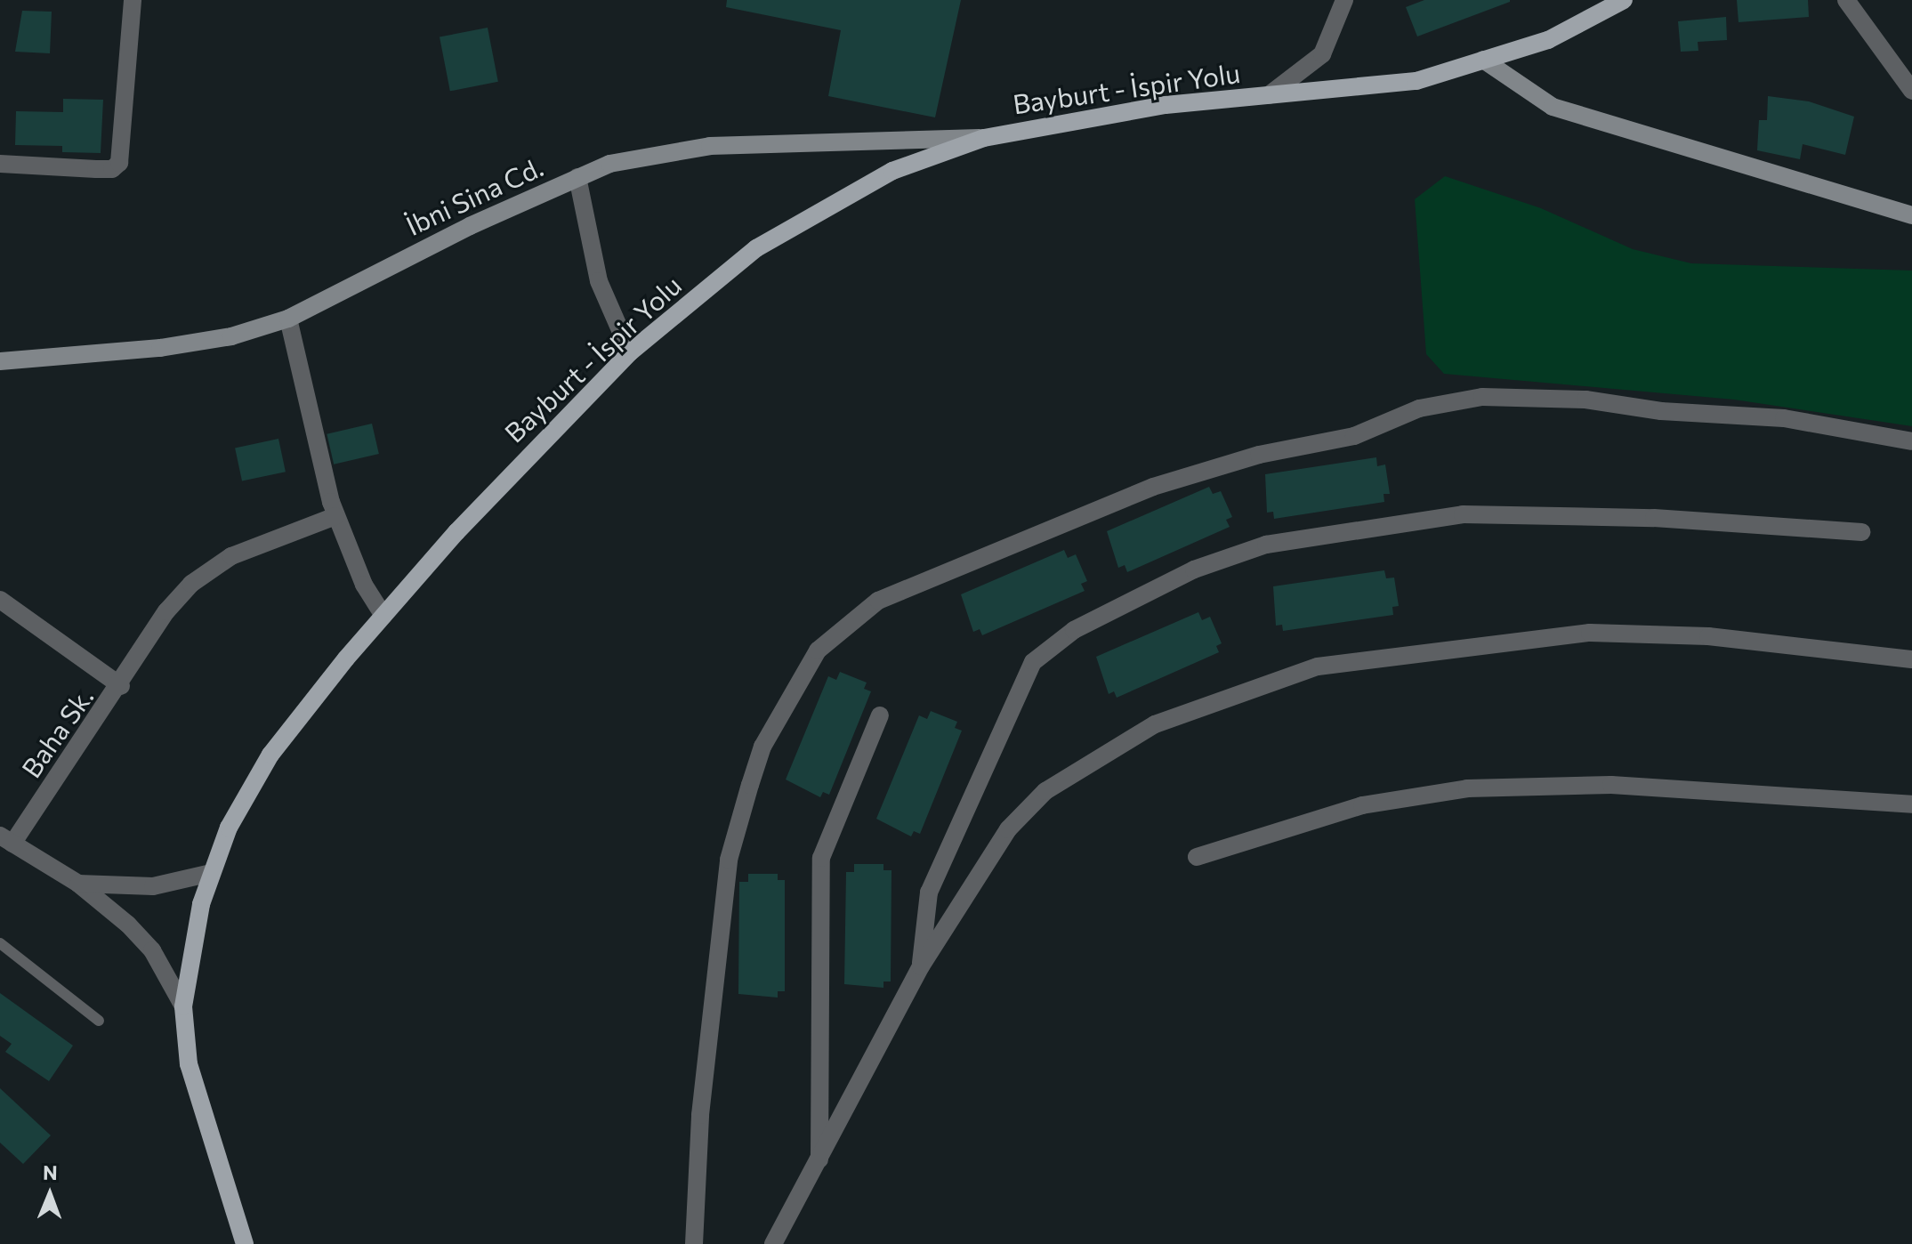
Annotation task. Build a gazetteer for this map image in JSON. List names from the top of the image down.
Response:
{
  "streets": {
    "main road": ["Bayburt - İspir Yolu", "İbni Sina Cd."],
    "street": ["Baha Sk."]
  },
  "crossings": [
    ["Bayburt - İspir Yolu", "İbni Sina Cd."]
  ],
  "north": "top"
}
